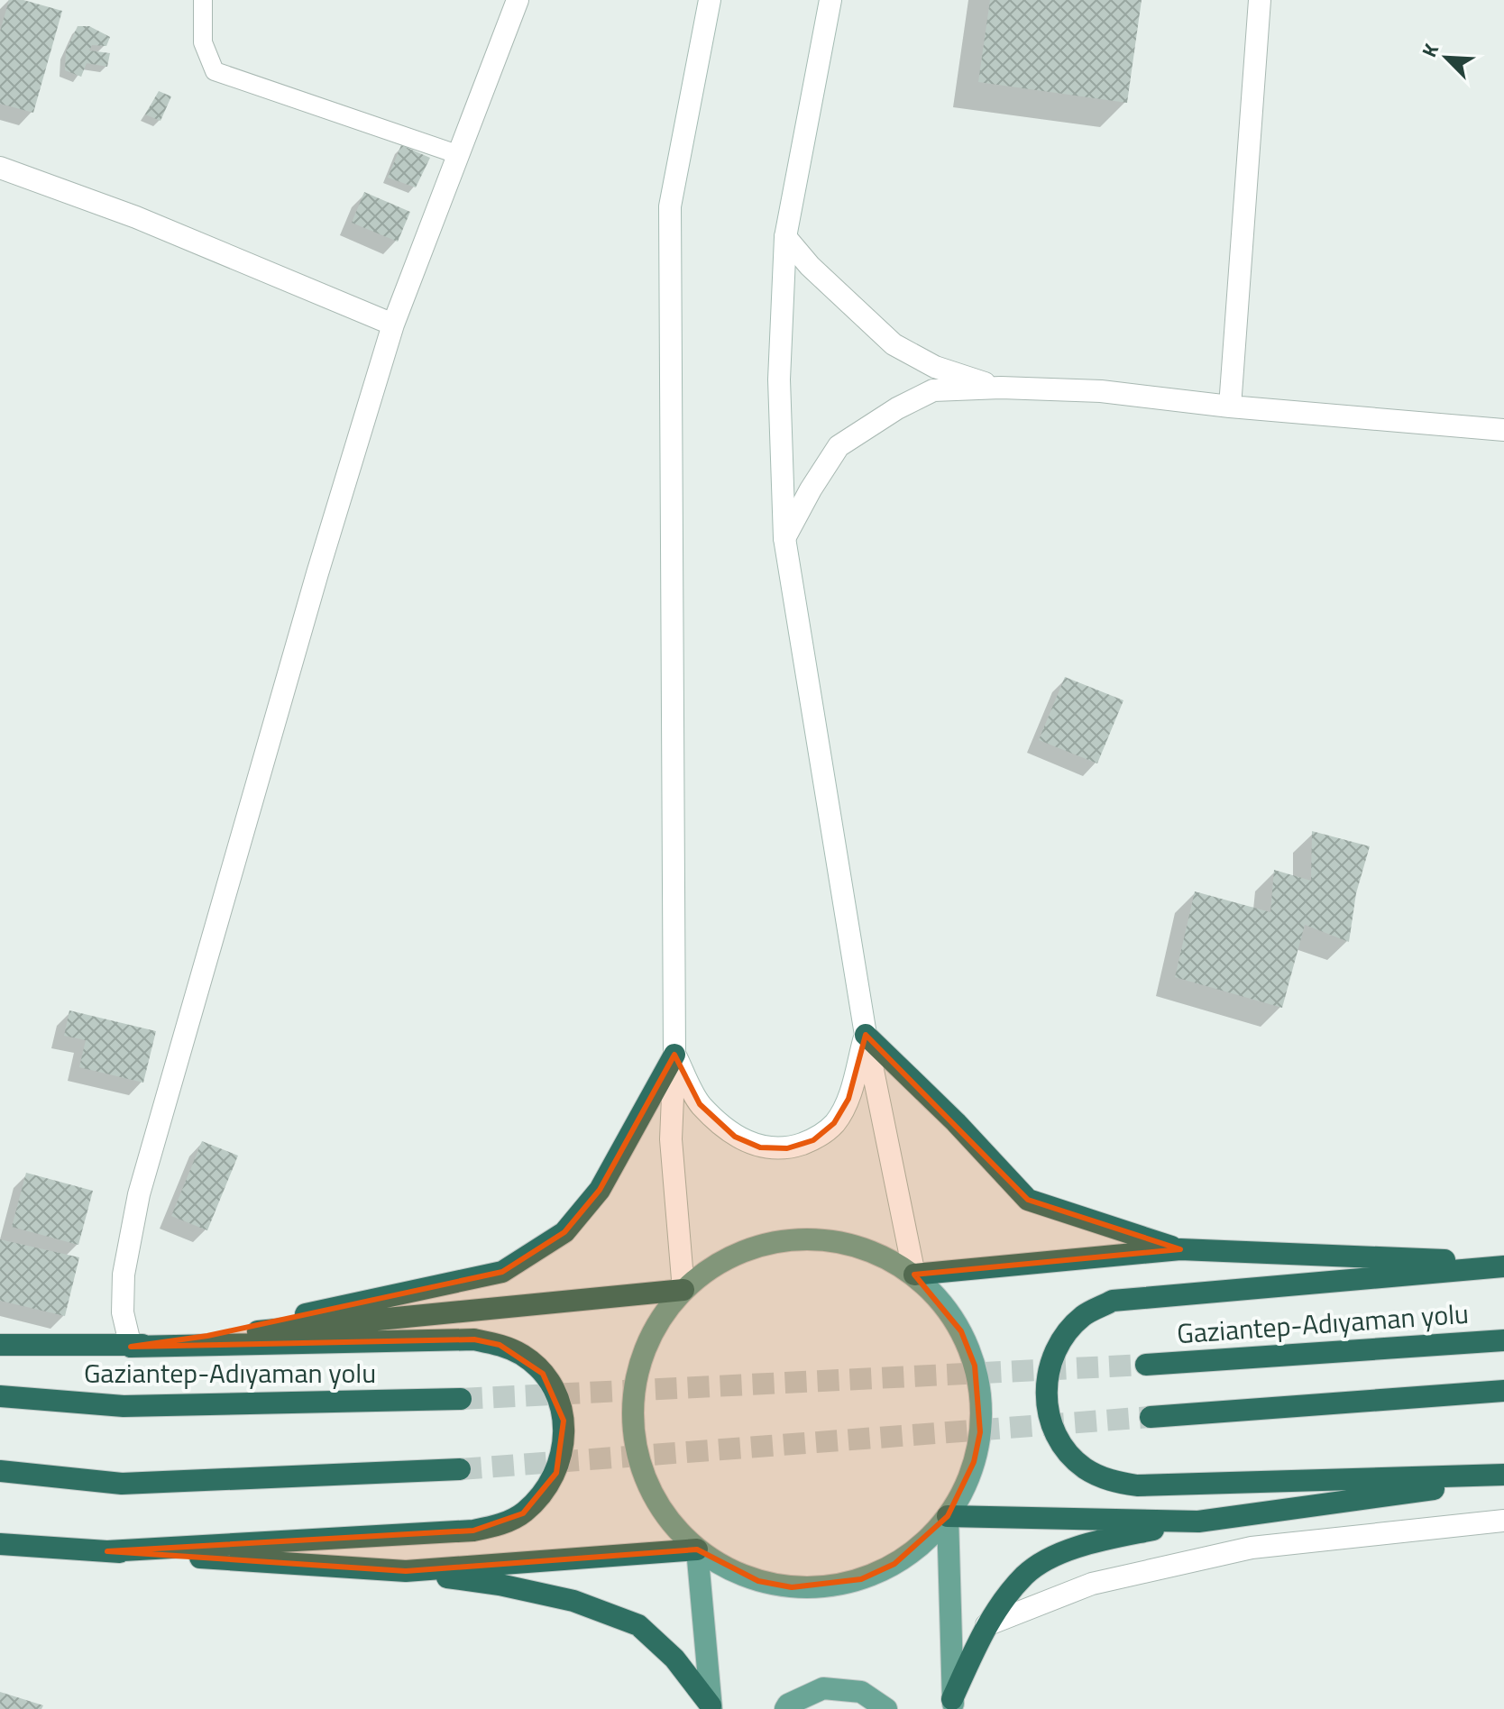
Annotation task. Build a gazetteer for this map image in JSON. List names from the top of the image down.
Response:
{
  "streets": {
    "highway": ["Gaziantep-Adıyaman yolu"]
  },
  "north": "top left"
}
